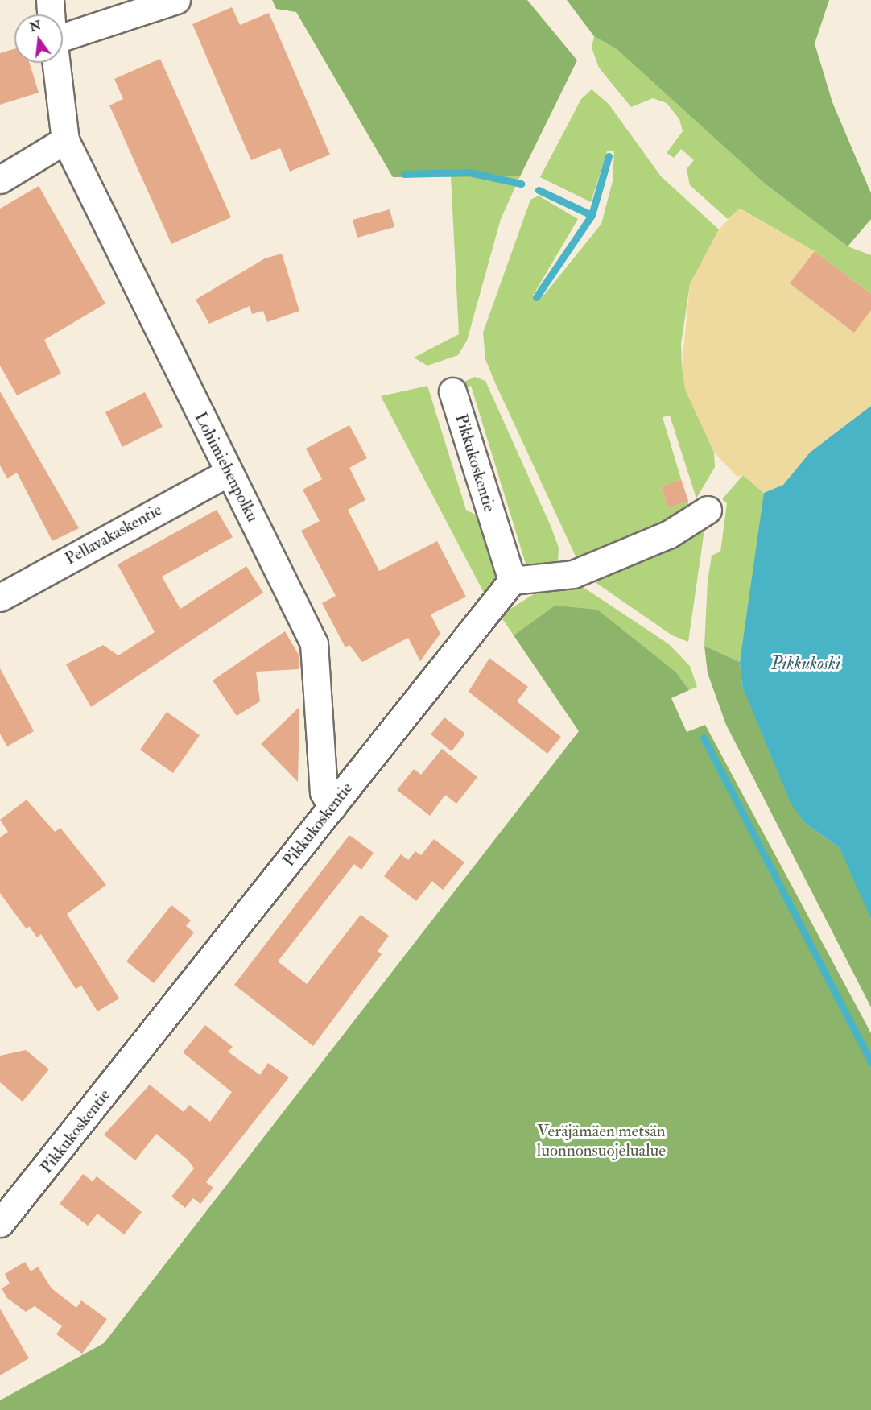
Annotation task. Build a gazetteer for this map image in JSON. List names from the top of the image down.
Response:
{
  "streets": {
    "street": ["Pikkukoskentie", "Lohimiehenpolku", "Pellavakaskentie"]
  },
  "crossings": [
    ["Pikkukoskentie", "Lohimiehenpolku"],
    ["Lohimiehenpolku", "Pellavakaskentie"]
  ],
  "water": ["Pikkukoski"],
  "parks": ["Veräjämäen metsän luonnonsuojelualue"],
  "north": "top"
}
